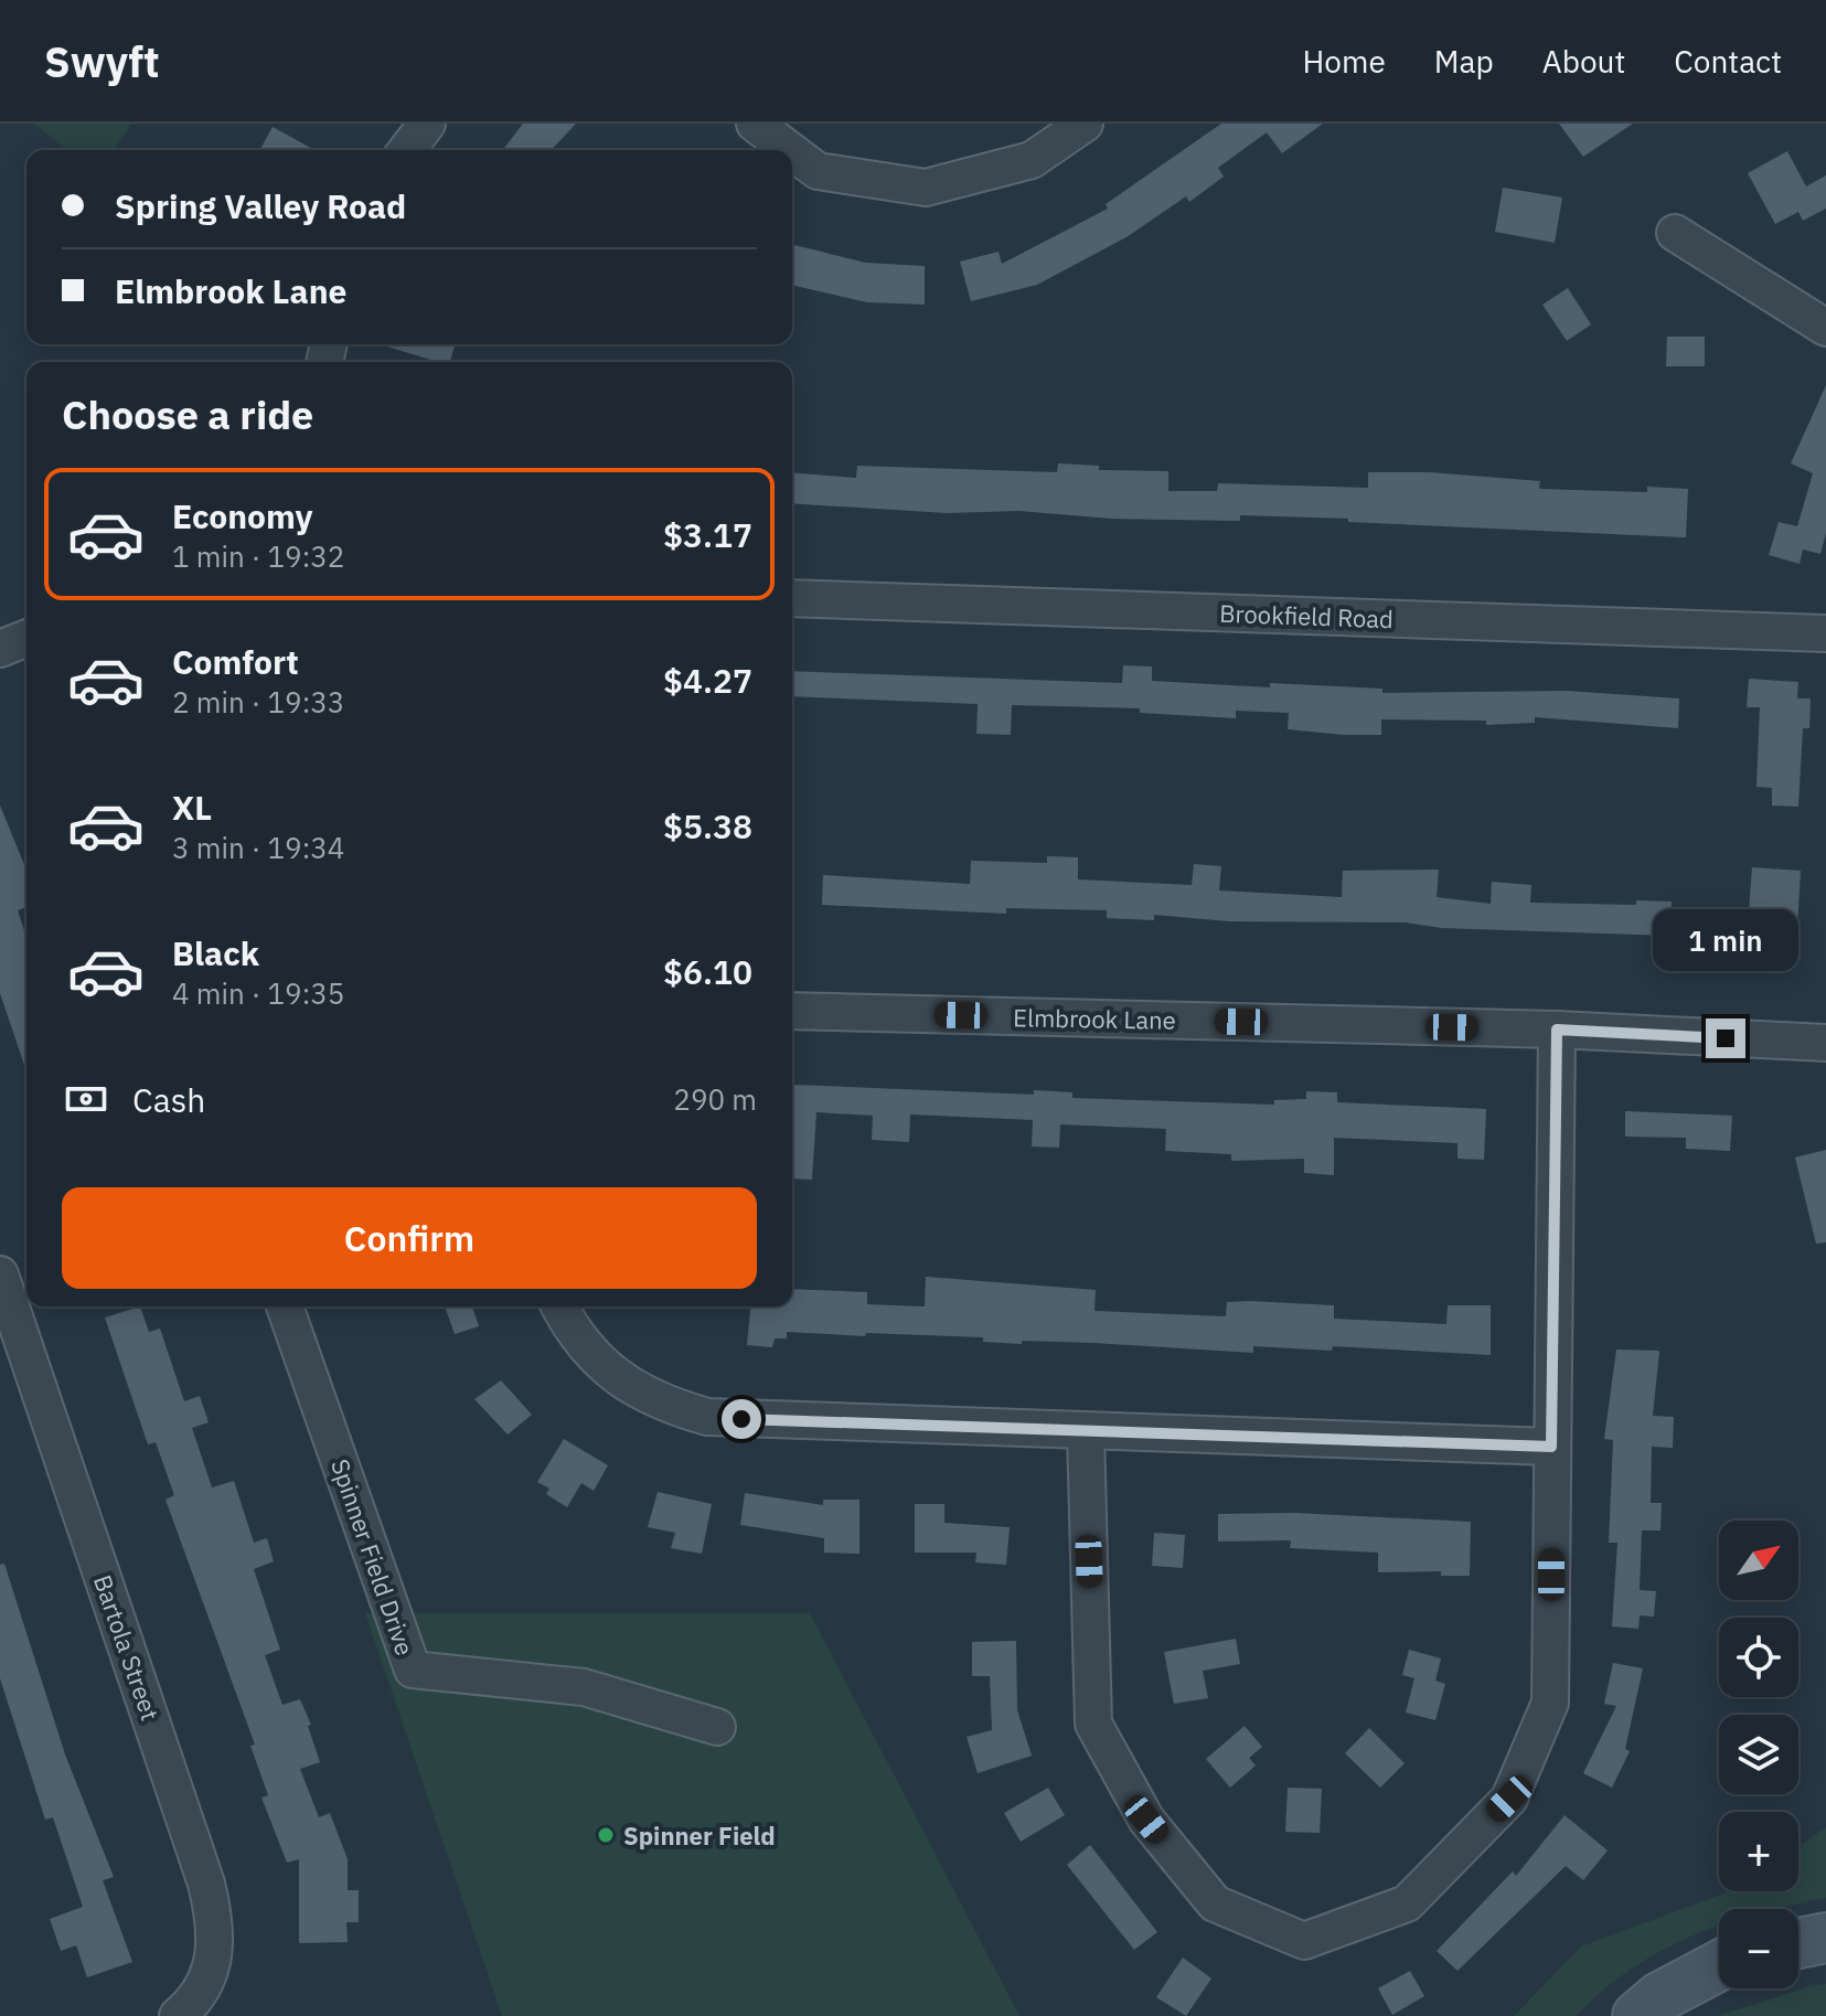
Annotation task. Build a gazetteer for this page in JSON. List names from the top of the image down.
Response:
{
  "streets": {
    "street": [
      "Brookfield Road",
      "Elmbrook Lane",
      "Spinner Field Drive",
      "Bartola Street"
    ]
  },
  "places": ["Spinner Field"],
  "north": "top right",
  "page": {
    "header": "Swyft",
    "nav": [
      "Home",
      "Map",
      "About",
      "Contact"
    ],
    "banner": ["Spring Valley Road", "Elmbrook Lane"],
    "heading": "Choose a ride",
    "list": [
      {
        "name": "Economy",
        "note": "1 min · 19:32",
        "value": "$3.17"
      },
      {
        "name": "Comfort",
        "note": "2 min · 19:33",
        "value": "$4.27"
      },
      {
        "name": "XL",
        "note": "3 min · 19:34",
        "value": "$5.38"
      },
      {
        "name": "Black",
        "note": "4 min · 19:35",
        "value": "$6.10"
      }
    ],
    "bubble": "1 min",
    "pay": ["Cash", "290 m"],
    "buttons": "Confirm",
    "map_buttons": ["+", "−"]
  }
}
